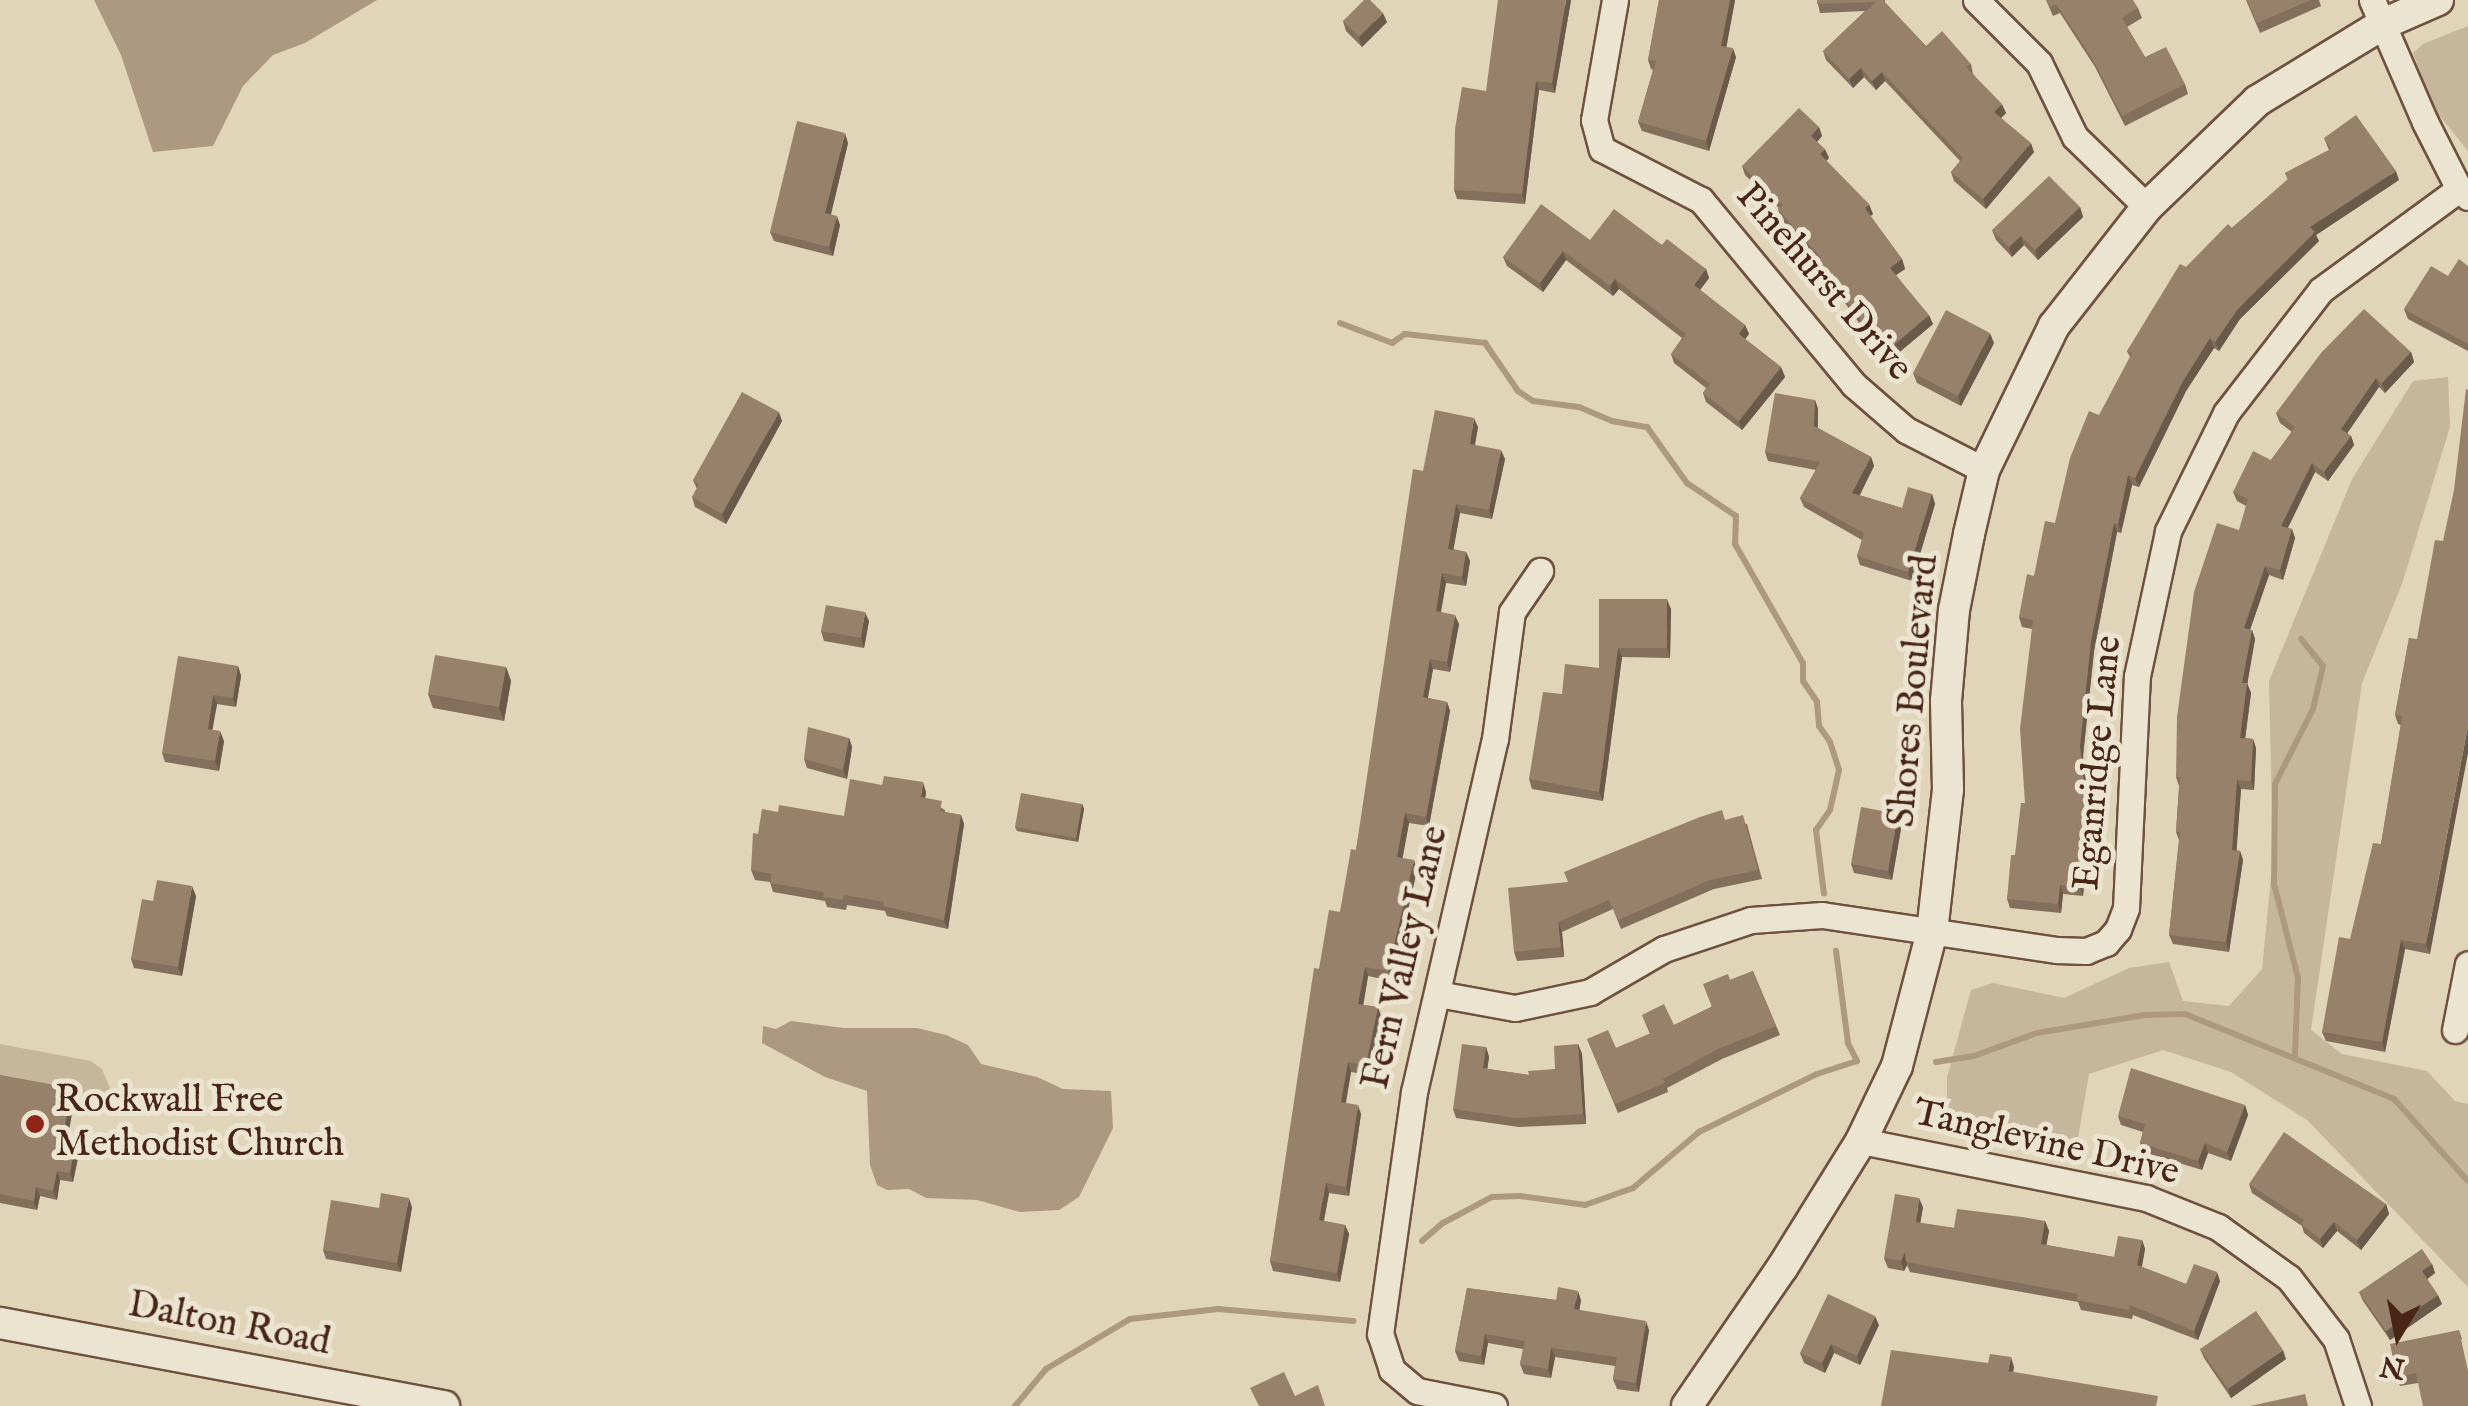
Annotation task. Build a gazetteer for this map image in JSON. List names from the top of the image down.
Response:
{
  "streets": {
    "street": [
      "Pinehurst Drive",
      "Shores Boulevard",
      "Eganridge Lane",
      "Fern Valley Lane",
      "Tanglevine Drive",
      "Dalton Road"
    ]
  },
  "crossings": [
    ["Pinehurst Drive", "Shores Boulevard"],
    ["Shores Boulevard", "Eganridge Lane"],
    ["Shores Boulevard", "Tanglevine Drive"],
    ["Eganridge Lane", "Fern Valley Lane"]
  ],
  "places": ["Rockwall Free Methodist Church"],
  "north": "bottom"
}
